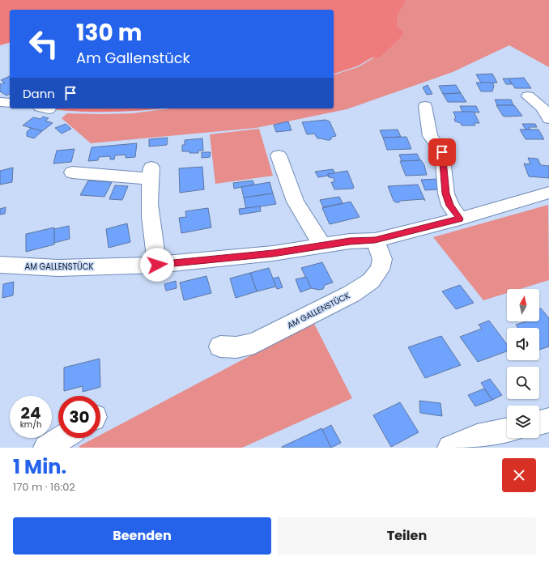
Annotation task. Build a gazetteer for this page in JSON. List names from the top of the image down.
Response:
{
  "streets": {
    "street": ["AM GALLENSTÜCK"]
  },
  "north": "top",
  "page": {
    "turn": ["130 m", "Am Gallenstück"],
    "then": "Dann",
    "speed": "24 km/h",
    "limit": "30",
    "heading": ["1 Min.", "170 m · 16:02"],
    "buttons": ["Beenden", "Teilen"]
  }
}
